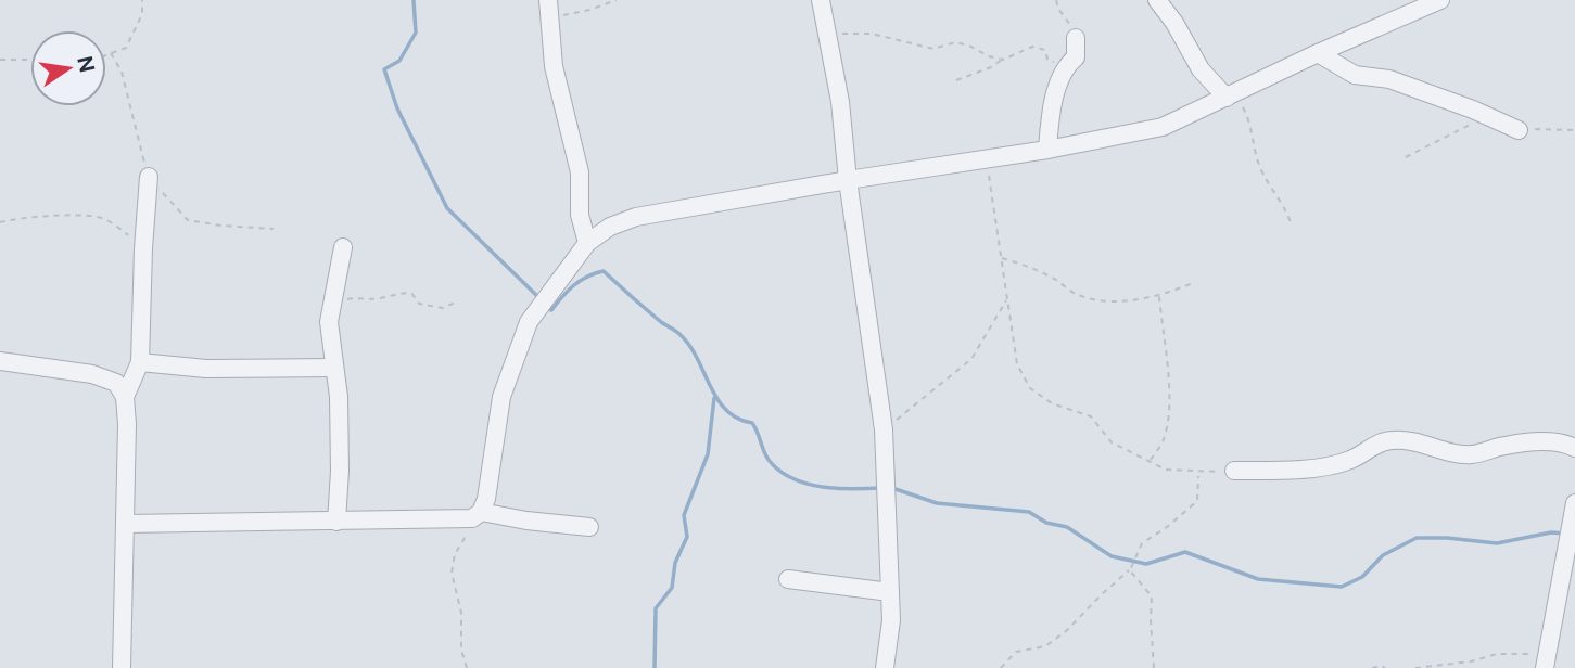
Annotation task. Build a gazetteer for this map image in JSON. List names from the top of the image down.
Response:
{
  "north": "right"
}
